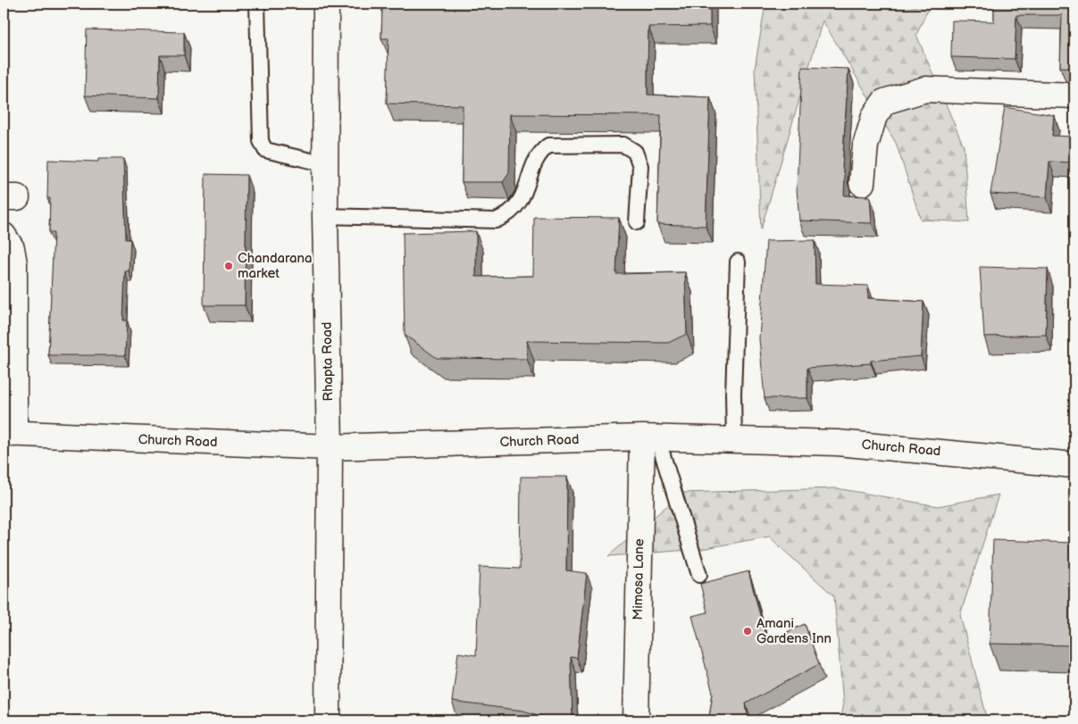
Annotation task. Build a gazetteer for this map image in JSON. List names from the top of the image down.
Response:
{
  "streets": {
    "street": ["Rhapta Road", "Church Road", "Mimosa Lane"]
  },
  "crossings": [
    ["Rhapta Road", "Church Road"],
    ["Church Road", "Mimosa Lane"]
  ],
  "places": ["Chandarana market", "Amani Gardens Inn"]
}
